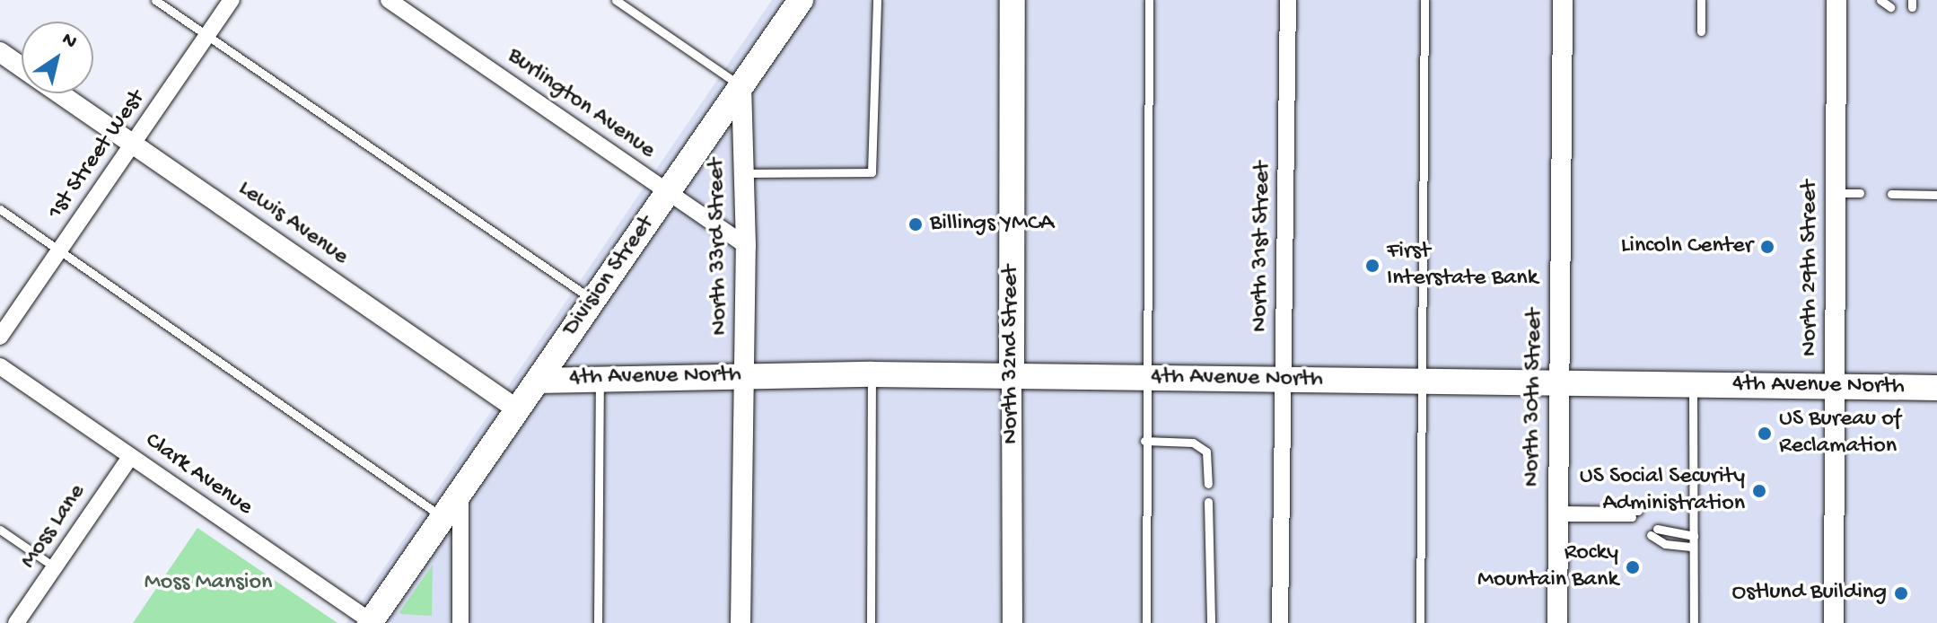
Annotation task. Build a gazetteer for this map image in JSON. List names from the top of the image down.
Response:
{
  "streets": {
    "main road": ["Division Street", "North 32nd Street", "4th Avenue North"],
    "street": [
      "Burlington Avenue",
      "1st Street West",
      "Lewis Avenue",
      "North 33rd Street",
      "North 31st Street",
      "North 29th Street",
      "North 30th Street",
      "Clark Avenue",
      "Moss Lane"
    ]
  },
  "crossings": [
    ["Burlington Avenue", "North 33rd Street"],
    ["Burlington Avenue", "Division Street"],
    ["1st Street West", "Lewis Avenue"],
    ["Lewis Avenue", "Division Street"],
    ["North 33rd Street", "Division Street"],
    ["North 33rd Street", "4th Avenue North"],
    ["North 31st Street", "4th Avenue North"],
    ["North 29th Street", "4th Avenue North"],
    ["Division Street", "4th Avenue North"],
    ["Division Street", "Clark Avenue"],
    ["North 32nd Street", "4th Avenue North"],
    ["4th Avenue North", "North 30th Street"],
    ["Clark Avenue", "Moss Lane"]
  ],
  "parks": ["Moss Mansion"],
  "places": [
    "Billings YMCA",
    "Lincoln Center",
    "First Interstate Bank",
    "US Bureau of Reclamation",
    "US Social Security Administration",
    "Rocky Mountain Bank",
    "Ostlund Building"
  ],
  "north": "top right"
}
